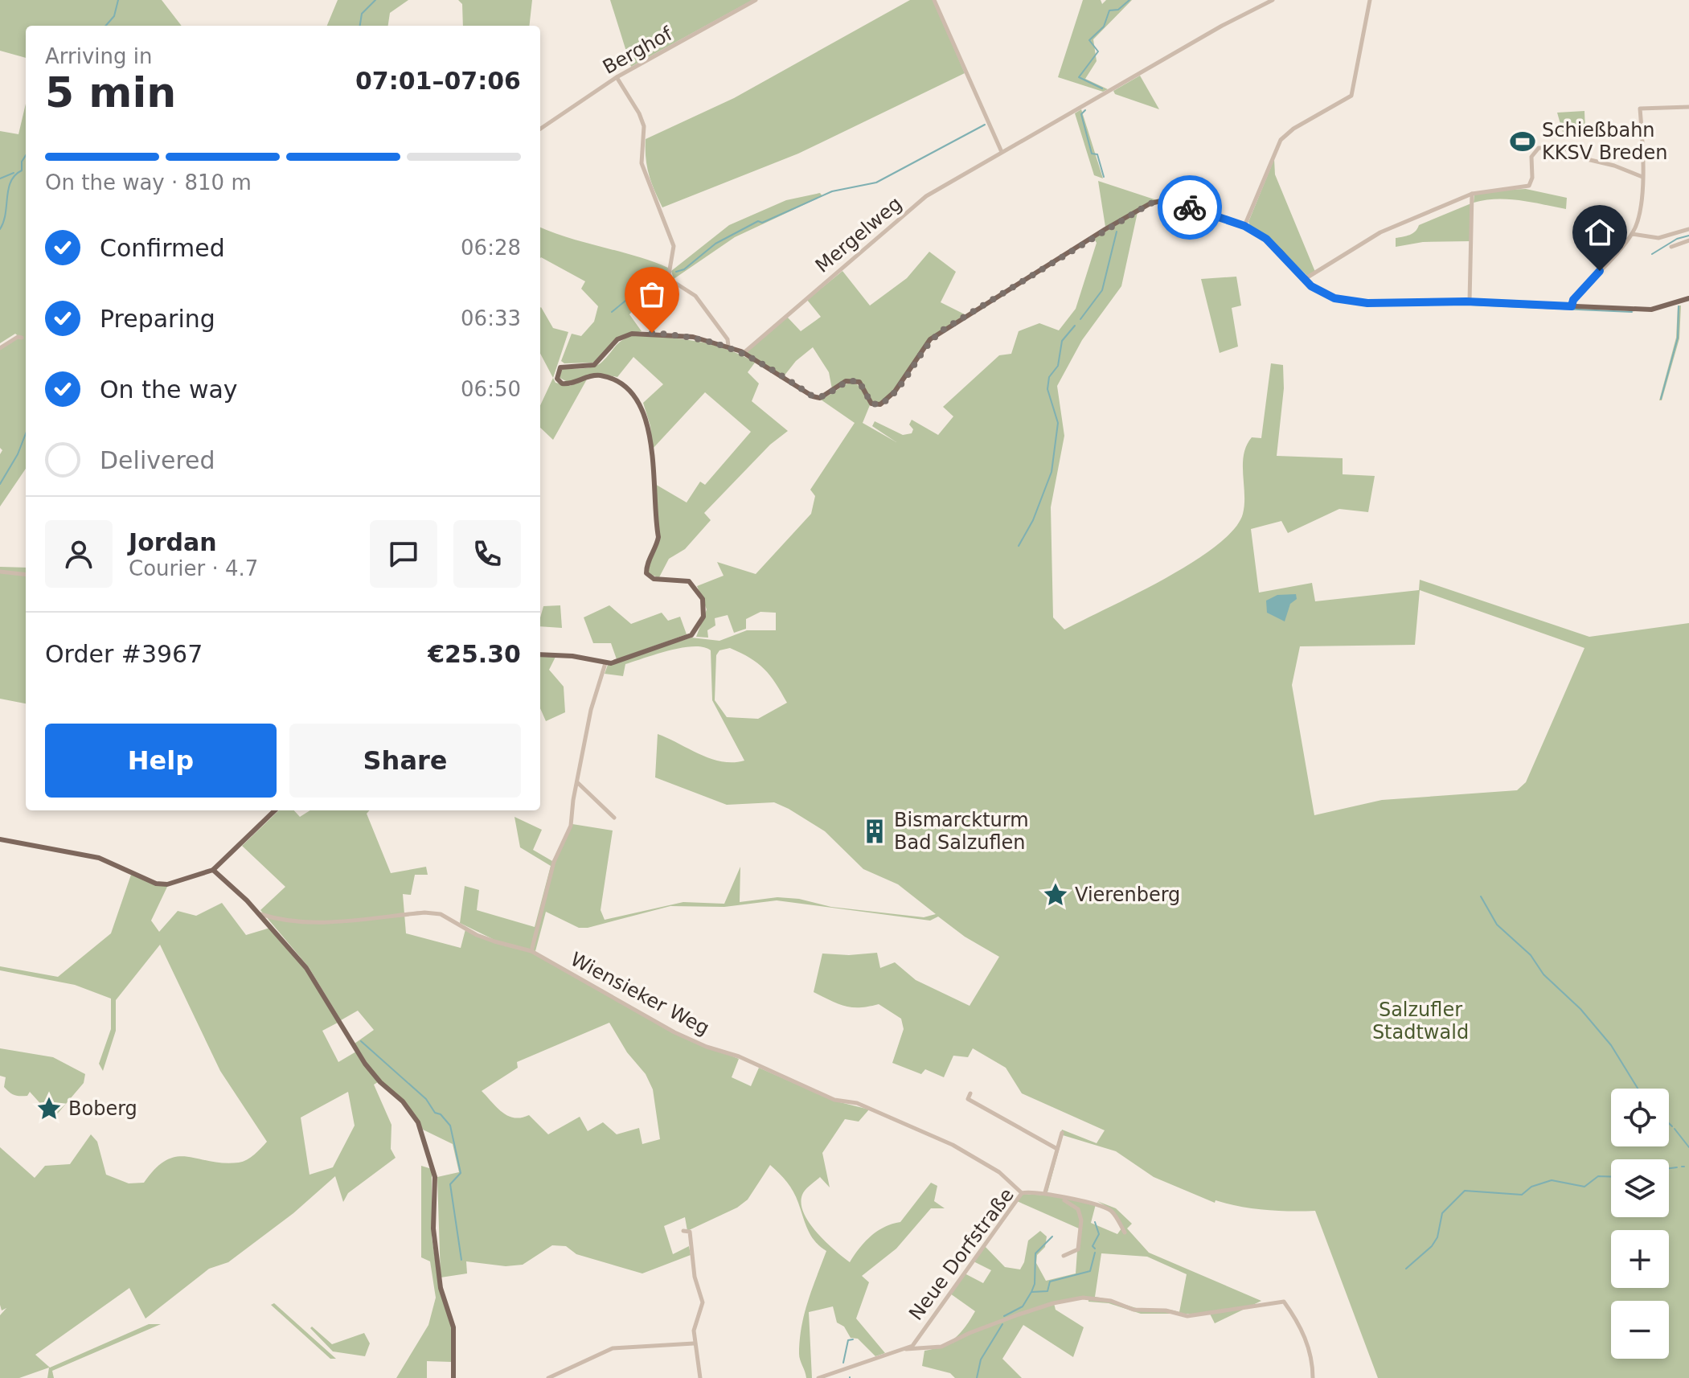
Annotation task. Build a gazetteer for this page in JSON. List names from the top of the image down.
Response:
{
  "streets": {
    "street": [
      "Berghof",
      "Mergelweg",
      "Wiensieker Weg",
      "Neue Dorfstraße"
    ]
  },
  "crossings": [
    ["Wiensieker Weg", "Neue Dorfstraße"]
  ],
  "parks": ["Salzufler Stadtwald"],
  "places": {
    "sports": ["Schießbahn KKSV Breden"],
    "building": ["Bismarckturm Bad Salzuflen"],
    "place": ["Vierenberg", "Boberg"]
  },
  "page": {
    "heading": ["5 min", "Arriving in", "07:01–07:06"],
    "panel": [
      "Jordan",
      "Courier · 4.7",
      "Order #3967",
      "€25.30"
    ],
    "bar": "On the way · 810 m",
    "list": [
      ["Confirmed", "06:28"],
      ["Preparing", "06:33"],
      ["On the way", "06:50"],
      "Delivered"
    ],
    "buttons": ["Help", "Share"],
    "map_buttons": ["+", "−"]
  }
}
